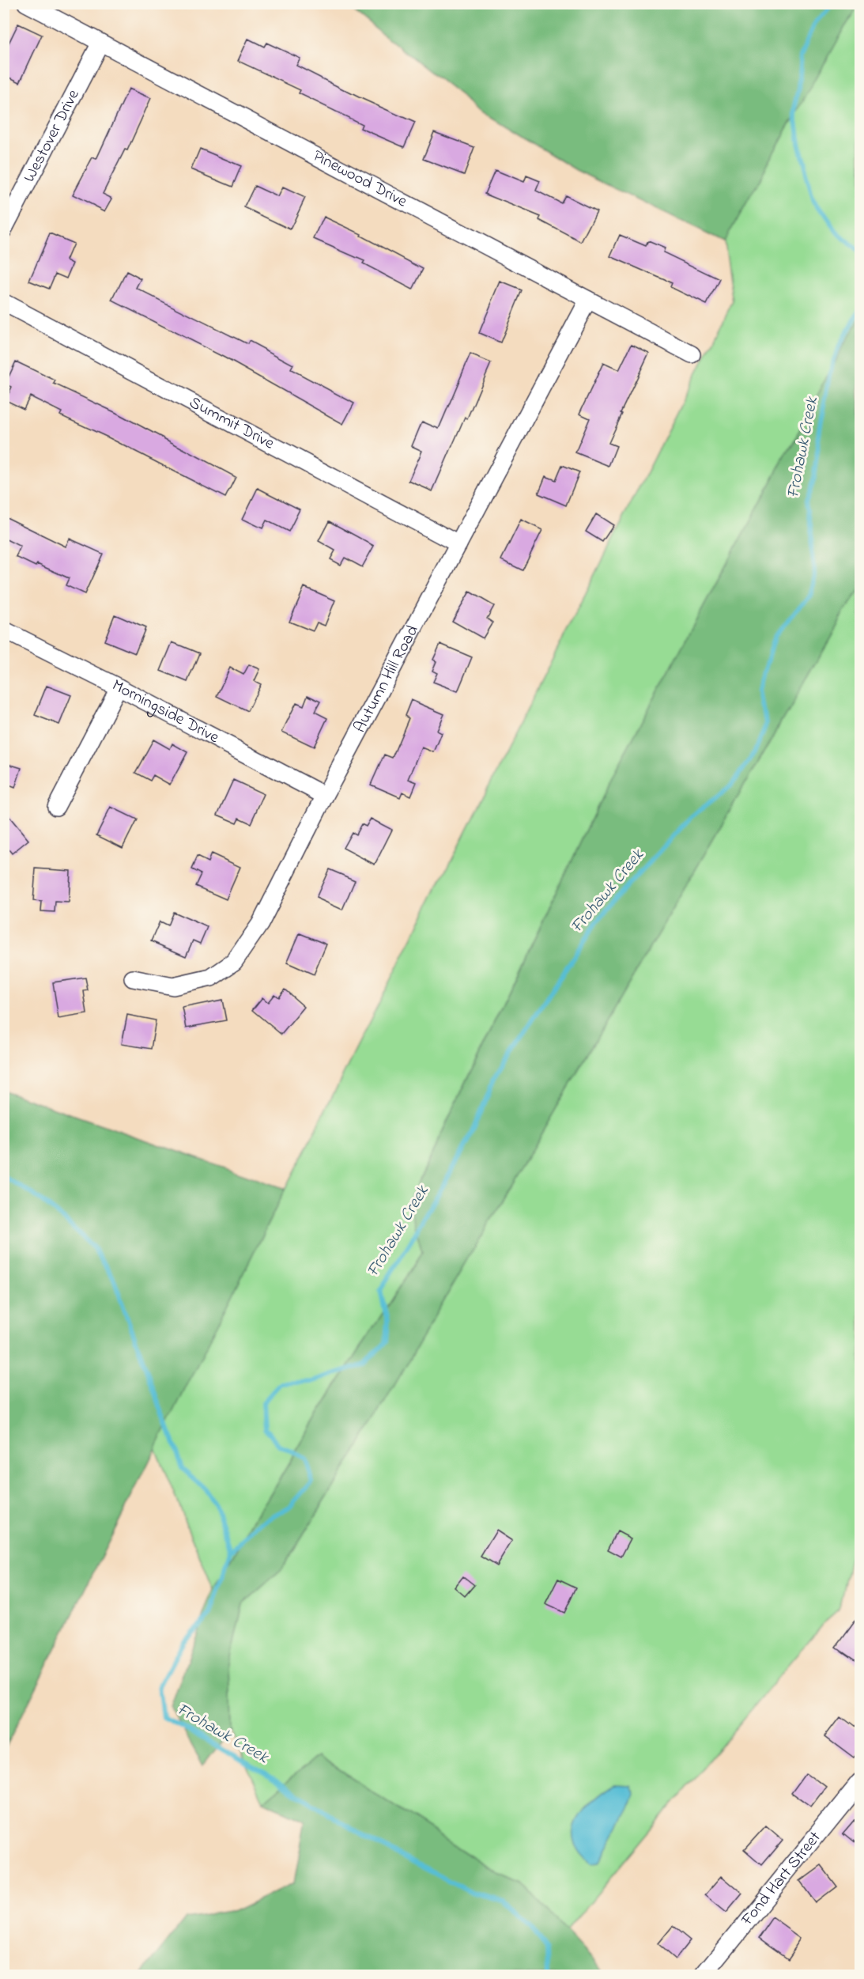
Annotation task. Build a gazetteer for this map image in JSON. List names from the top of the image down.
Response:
{
  "streets": {
    "street": [
      "Westover Drive",
      "Pinewood Drive",
      "Summit Drive",
      "Autumn Hill Road",
      "Morningside Drive",
      "Fond Hart Street"
    ]
  },
  "crossings": [
    ["Westover Drive", "Pinewood Drive"],
    ["Pinewood Drive", "Autumn Hill Road"],
    ["Summit Drive", "Autumn Hill Road"],
    ["Autumn Hill Road", "Morningside Drive"]
  ],
  "water": ["Frohawk Creek"]
}
